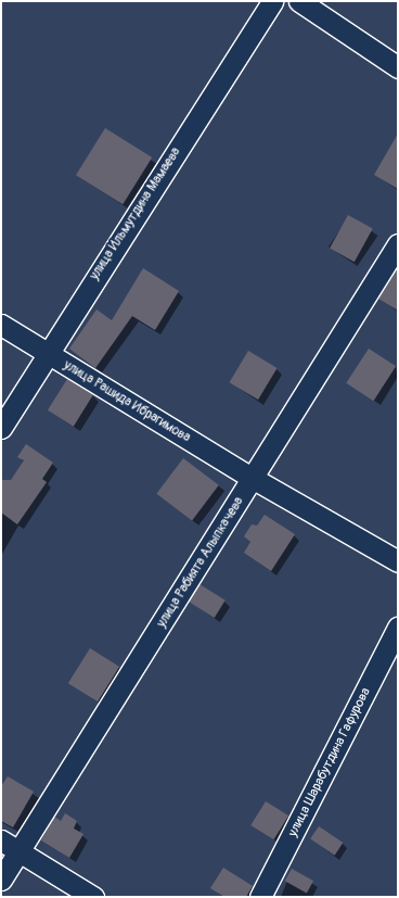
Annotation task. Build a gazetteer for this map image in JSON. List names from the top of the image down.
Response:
{
  "streets": {
    "street": [
      "улица Ильмутдина Мамаева",
      "улица Рашида Ибрагимова",
      "улица Рабията Алыпкачева",
      "улица Шарабутдина Гафурова"
    ]
  },
  "crossings": [
    ["улица Ильмутдина Мамаева", "улица Рашида Ибрагимова"],
    ["улица Рашида Ибрагимова", "улица Рабията Алыпкачева"]
  ]
}
